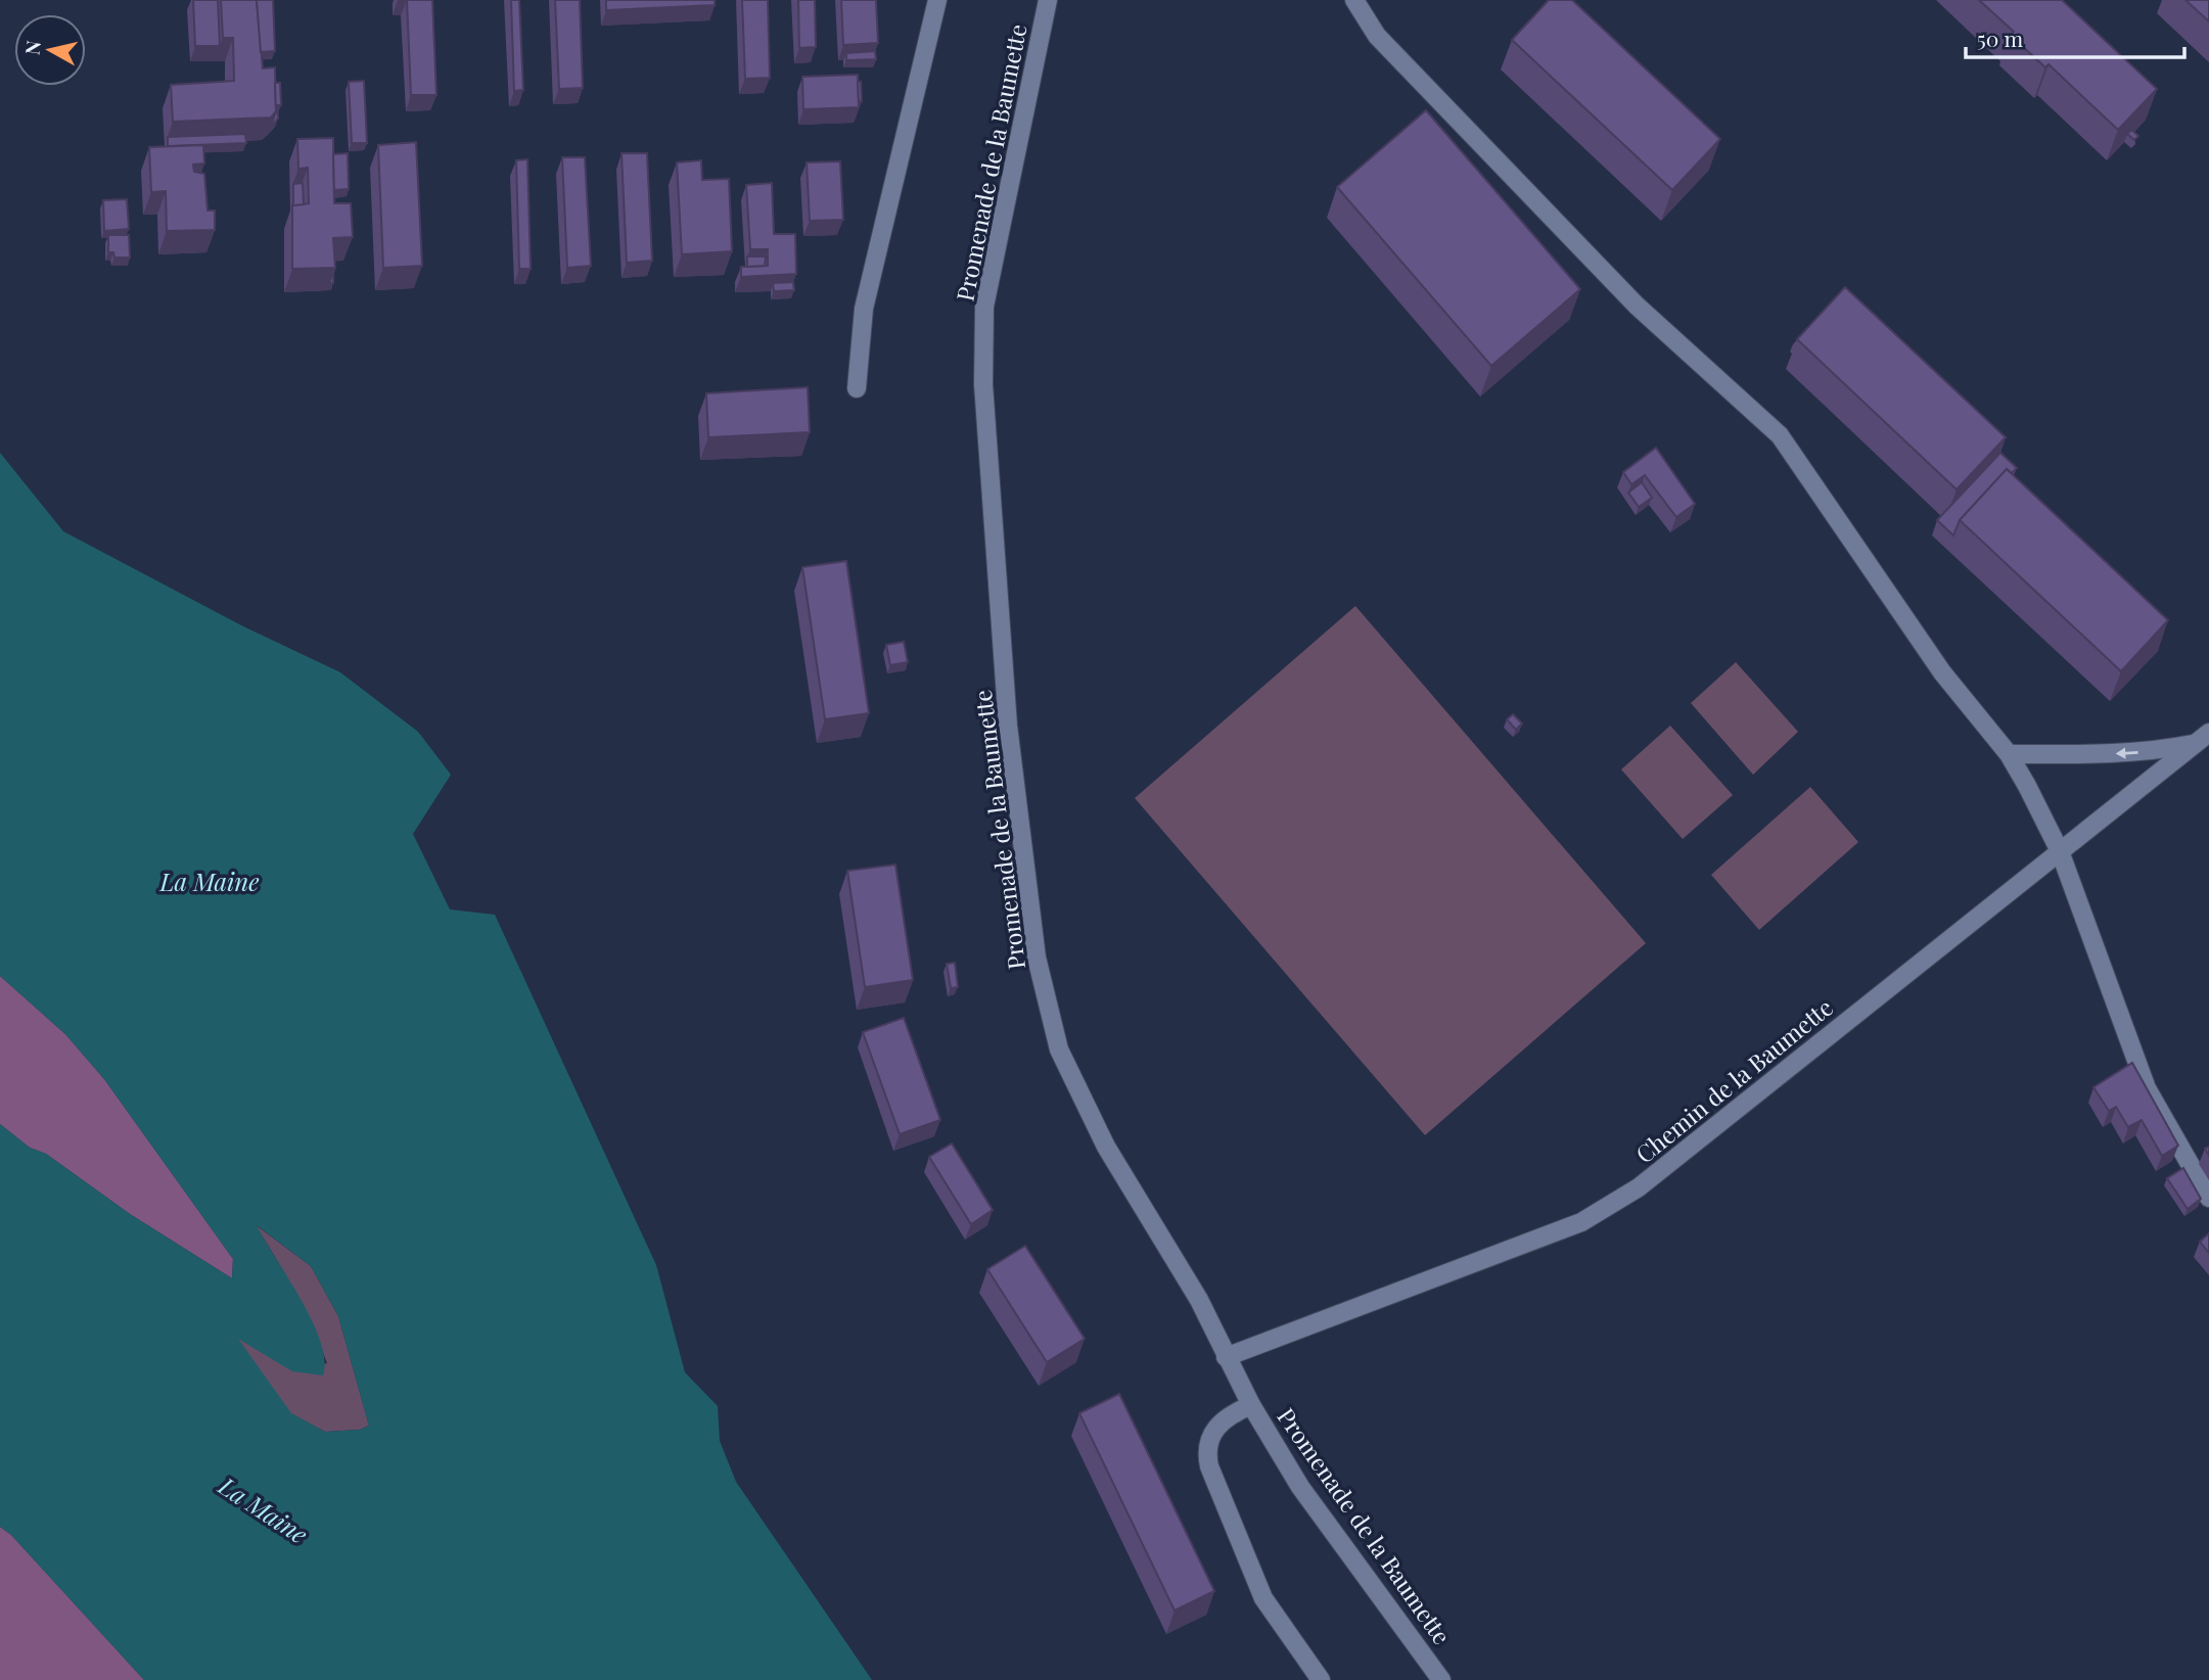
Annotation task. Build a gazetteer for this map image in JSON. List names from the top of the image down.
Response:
{
  "streets": {
    "street": ["Promenade de la Baumette", "Chemin de la Baumette"]
  },
  "crossings": [
    ["Promenade de la Baumette", "Chemin de la Baumette"]
  ],
  "water": ["La Maine"],
  "scale_bar": "50 m",
  "north": "left"
}
